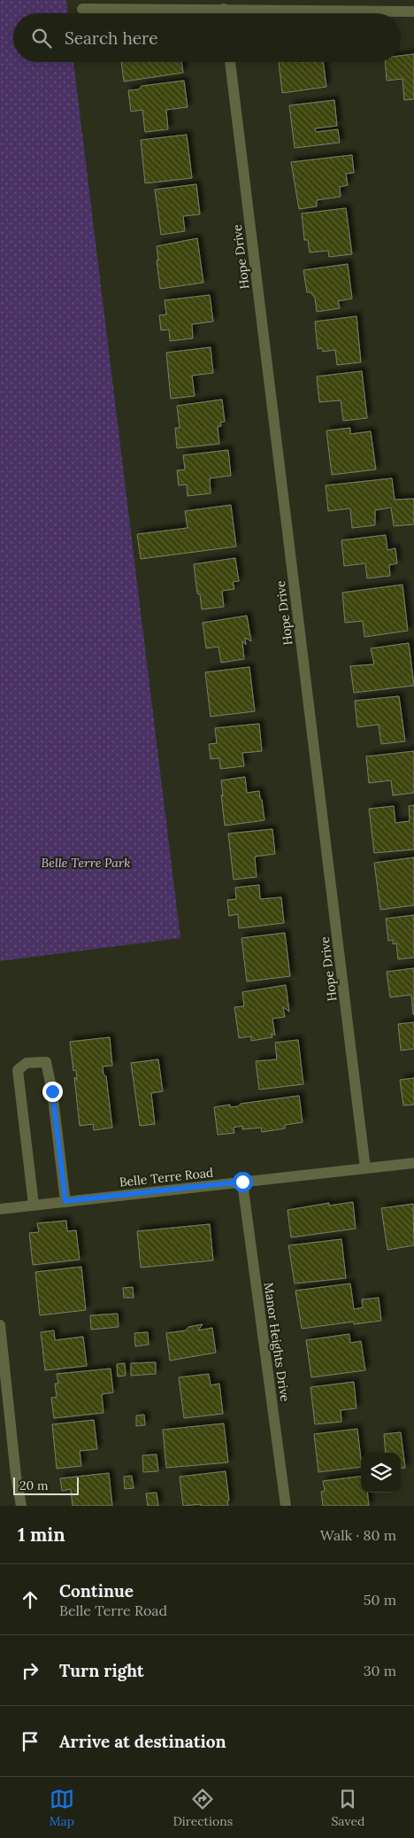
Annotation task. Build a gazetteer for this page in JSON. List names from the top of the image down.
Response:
{
  "streets": {
    "street": ["Hope Drive", "Belle Terre Road", "Manor Heights Drive"]
  },
  "crossings": [
    ["Hope Drive", "Belle Terre Road"],
    ["Belle Terre Road", "Manor Heights Drive"]
  ],
  "parks": ["Belle Terre Park"],
  "scale_bar": "20 m",
  "page": {
    "search": "Search here",
    "scale": "20 m",
    "heading": ["1 min", "Walk · 80 m"],
    "list": [
      ["Continue", "Belle Terre Road", "50 m"],
      ["Turn right", "30 m"],
      "Arrive at destination"
    ],
    "nav": ["Map", "Directions", "Saved"]
  }
}
